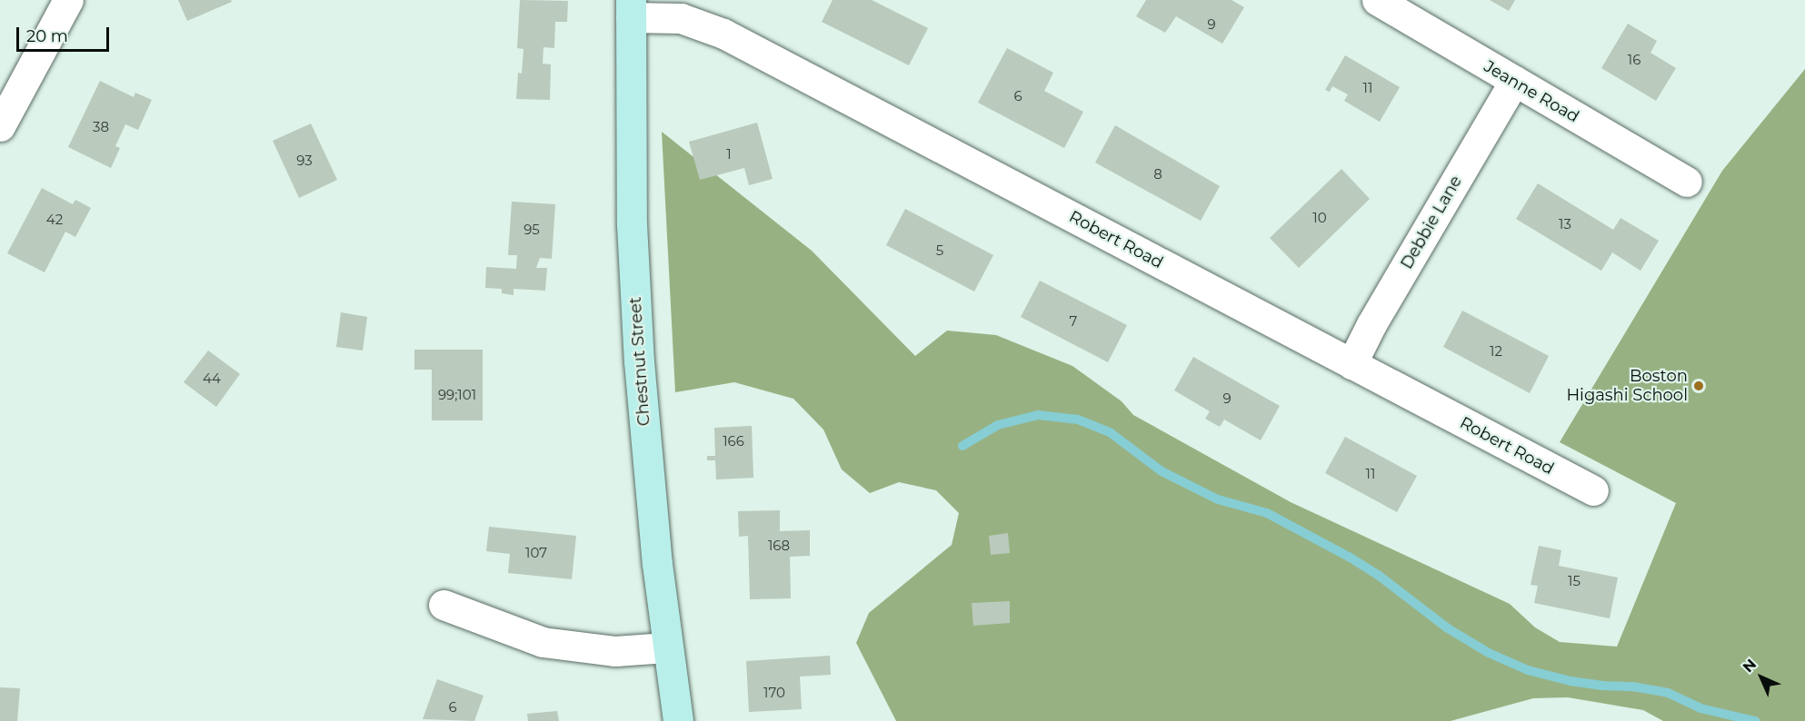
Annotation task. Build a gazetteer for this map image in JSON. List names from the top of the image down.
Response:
{
  "streets": {
    "main road": ["Chestnut Street"],
    "street": ["Jeanne Road", "Debbie Lane", "Robert Road"]
  },
  "crossings": [
    ["Jeanne Road", "Debbie Lane"],
    ["Debbie Lane", "Robert Road"],
    ["Robert Road", "Chestnut Street"]
  ],
  "places": ["Boston Higashi School"],
  "house_numbers": [
    "9",
    "16",
    "11",
    "6",
    "38",
    "1",
    "93",
    "8",
    "10",
    "42",
    "13",
    "95",
    "5",
    "7",
    "12",
    "44",
    "99;101",
    "9",
    "166",
    "11",
    "168",
    "107",
    "15",
    "170",
    "6"
  ],
  "scale_bar": "20 m",
  "north": "top left"
}
